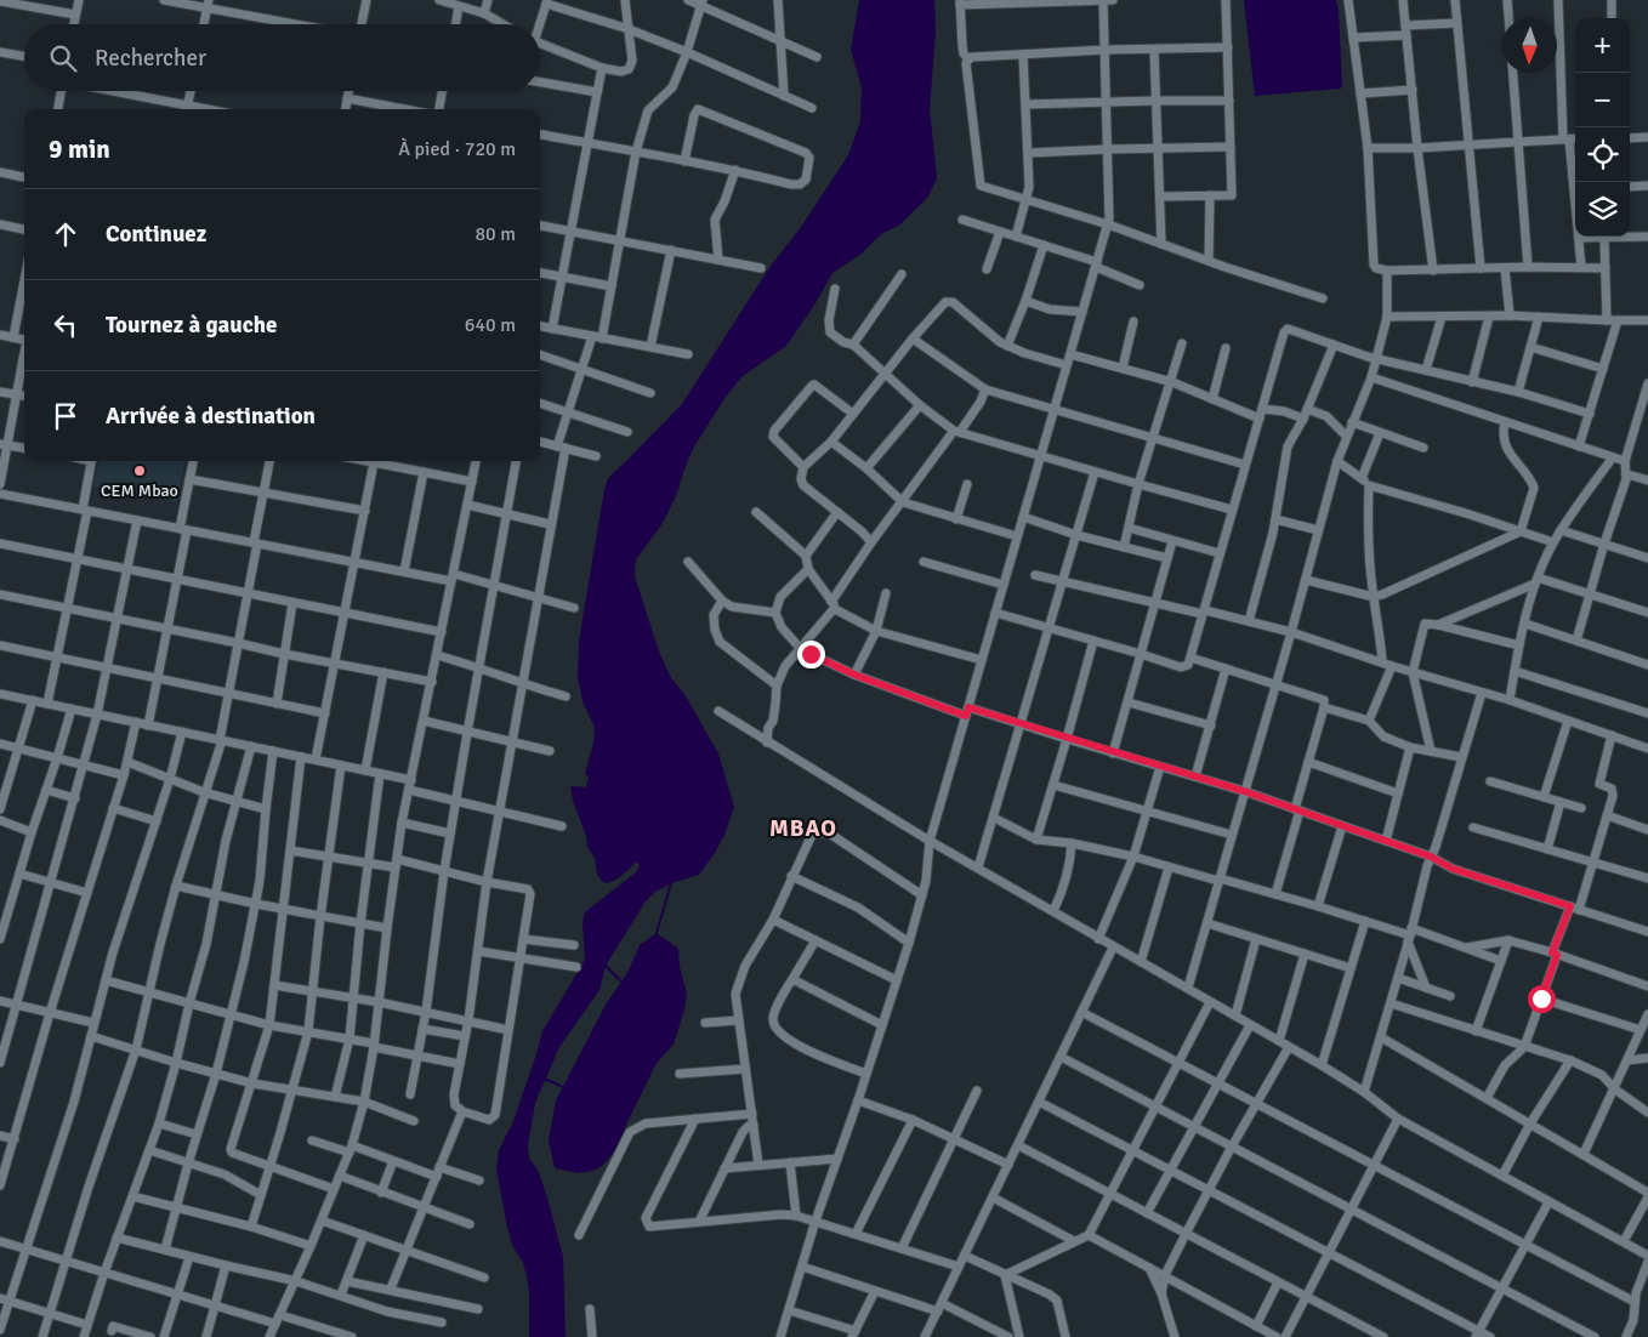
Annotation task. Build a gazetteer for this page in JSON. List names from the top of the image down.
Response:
{
  "districts": ["MBAO"],
  "places": ["CEM Mbao"],
  "north": "bottom",
  "page": {
    "map_buttons": ["+", "−"],
    "search": "Rechercher",
    "heading": ["9 min", "À pied · 720 m"],
    "list": [
      ["Continuez", "80 m"],
      ["Tournez à gauche", "640 m"],
      "Arrivée à destination"
    ]
  }
}
